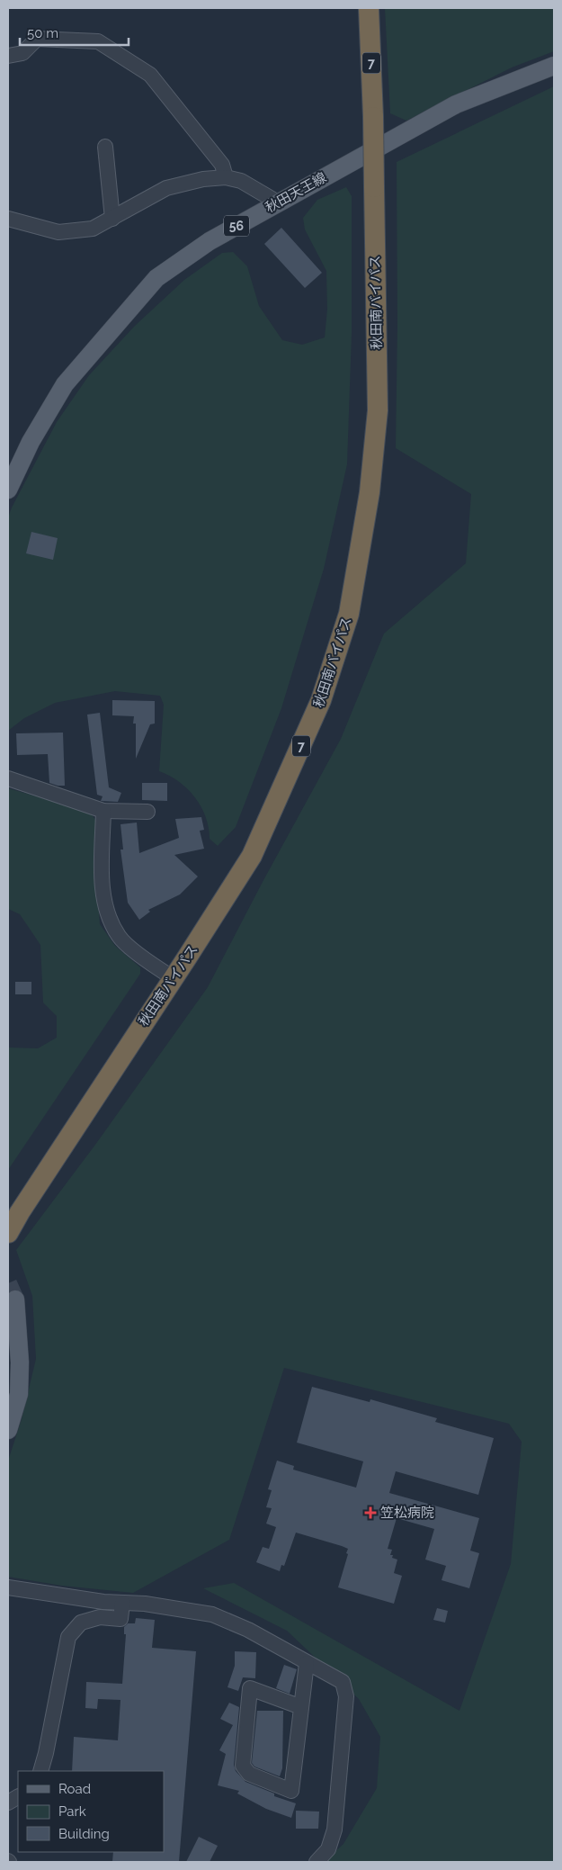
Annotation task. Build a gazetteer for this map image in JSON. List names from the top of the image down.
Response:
{
  "streets": {
    "highway": ["7", "秋田南バイパス"],
    "main road": ["秋田天王線", "56"]
  },
  "places": {
    "health": ["笠松病院"]
  },
  "legend": ["Road", "Park", "Building"],
  "scale_bar": "50 m"
}
